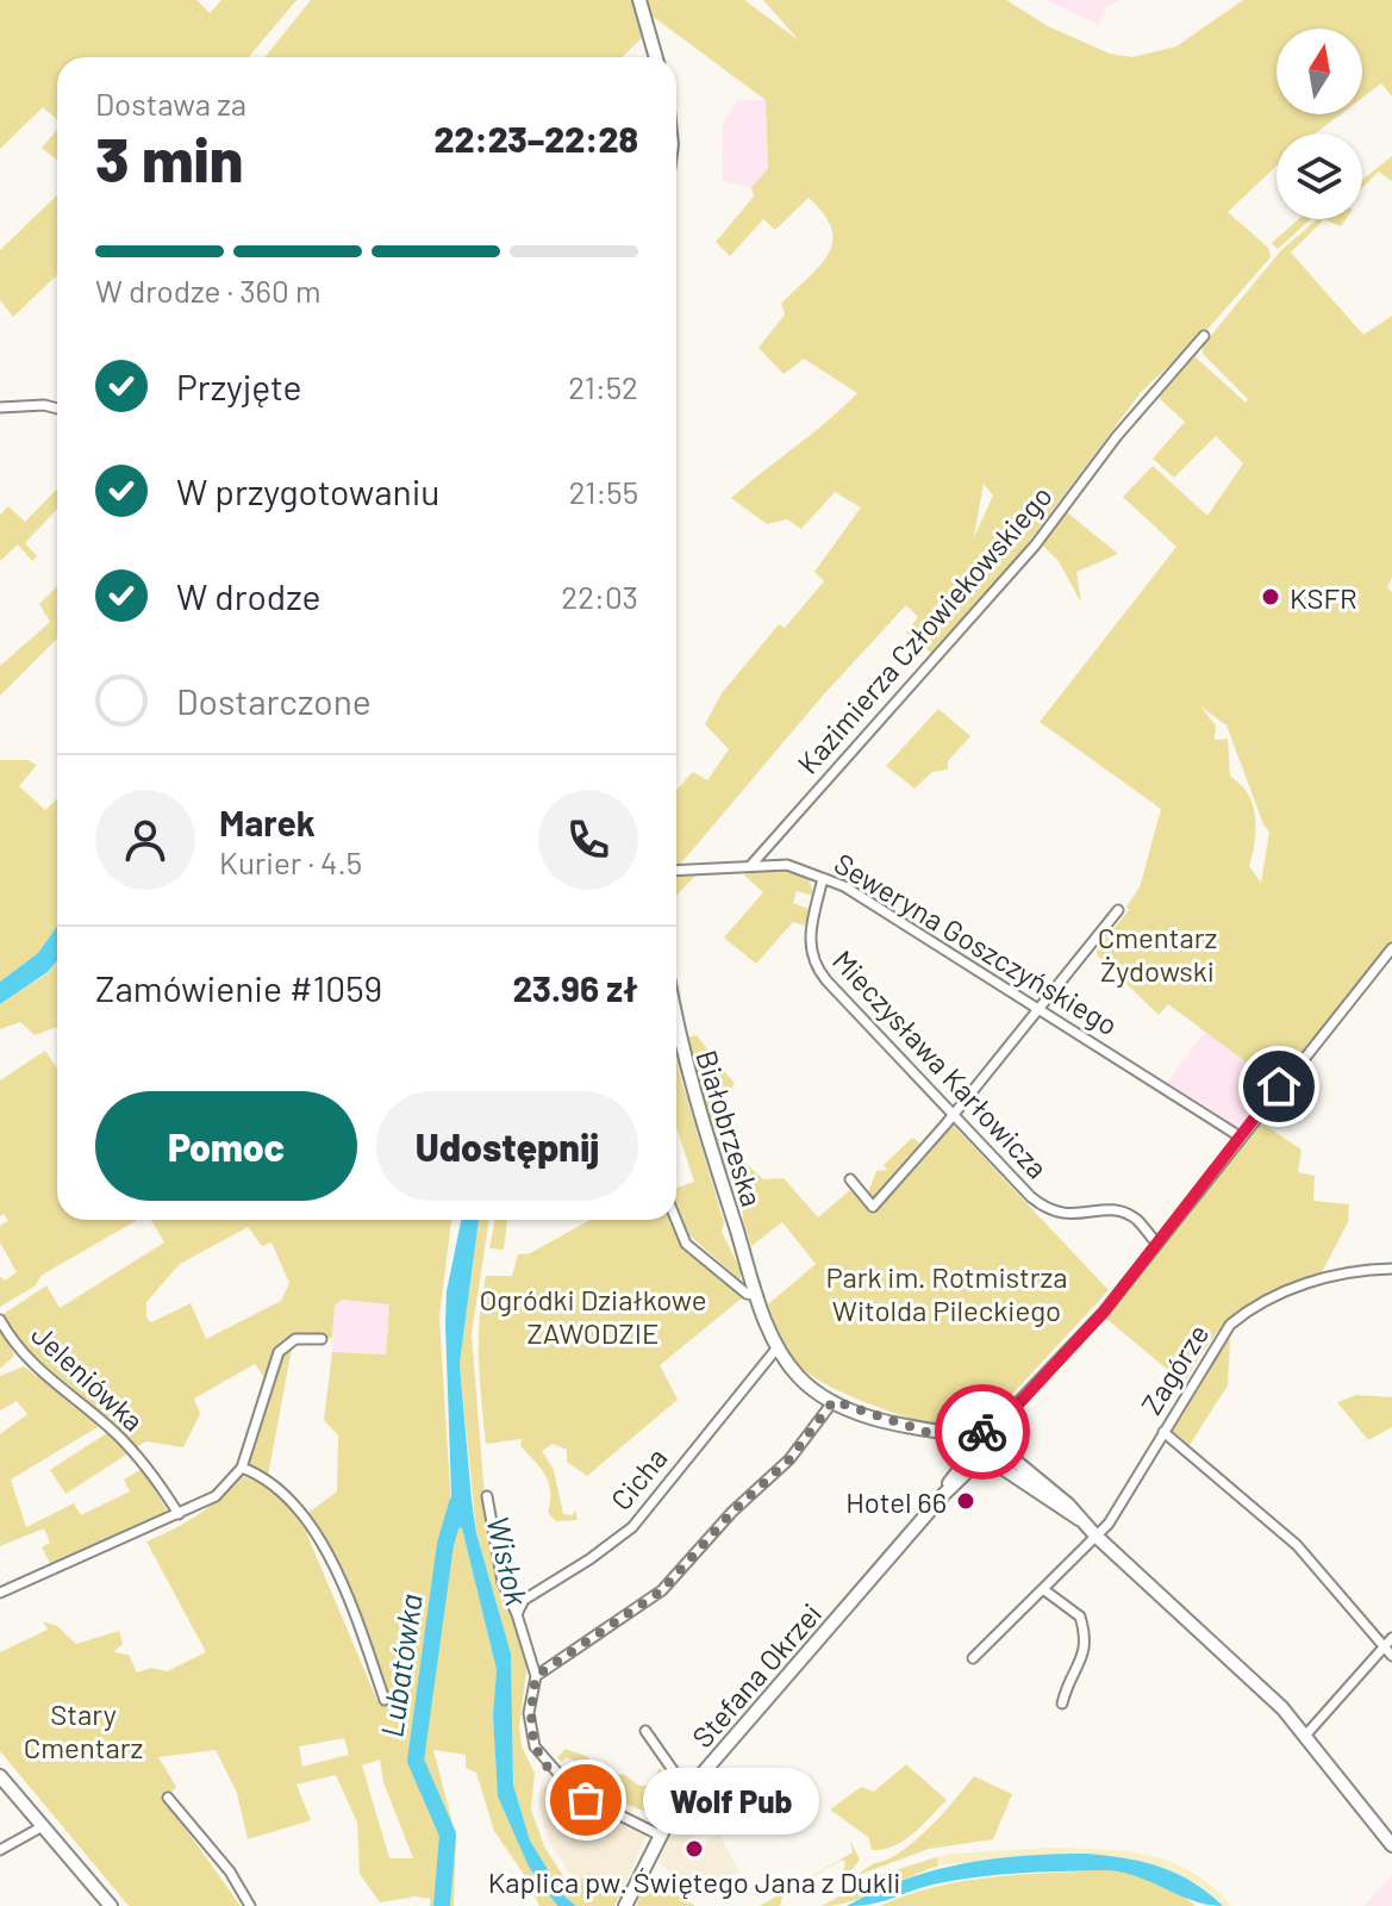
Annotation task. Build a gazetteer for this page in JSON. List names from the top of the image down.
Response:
{
  "streets": {
    "street": [
      "Kazimierza Człowiekowskiego",
      "Seweryna Goszczyńskiego",
      "Mieczysława Karłowicza",
      "Białobrzeska",
      "Zagórze",
      "Jeleniówka",
      "Cicha",
      "Stefana Okrzei"
    ]
  },
  "crossings": [
    ["Kazimierza Człowiekowskiego", "Seweryna Goszczyńskiego"],
    ["Seweryna Goszczyńskiego", "Mieczysława Karłowicza"],
    ["Białobrzeska", "Cicha"],
    ["Białobrzeska", "Stefana Okrzei"]
  ],
  "water": ["Wisłok", "Lubatówka"],
  "parks": [
    "Cmentarz Żydowski",
    "Park im. Rotmistrza Witolda Pileckiego",
    "Ogródki Działkowe ZAWODZIE",
    "Stary Cmentarz"
  ],
  "places": [
    "KSFR",
    "Hotel 66",
    "Wolf Pub",
    "Kaplica pw. Świętego Jana z Dukli"
  ],
  "north": "top",
  "page": {
    "heading": ["3 min", "Dostawa za", "22:23–22:28"],
    "panel": [
      "Marek",
      "Kurier · 4.5",
      "Zamówienie #1059",
      "23.96 zł"
    ],
    "bar": "W drodze · 360 m",
    "list": [
      ["Przyjęte", "21:52"],
      ["W przygotowaniu", "21:55"],
      ["W drodze", "22:03"],
      "Dostarczone"
    ],
    "buttons": ["Pomoc", "Udostępnij"],
    "bubble": "Wolf Pub"
  }
}
